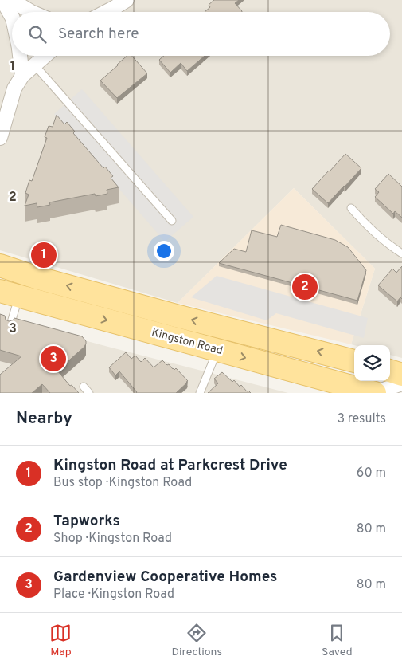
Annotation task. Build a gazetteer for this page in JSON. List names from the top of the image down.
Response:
{
  "streets": {
    "main road": ["Kingston Road"]
  },
  "page": {
    "search": "Search here",
    "pins": ["1", "2", "3"],
    "heading": ["Nearby", "3 results"],
    "list": [
      {
        "mark": "1",
        "name": "Kingston Road at Parkcrest Drive",
        "note": "Bus stop · Kingston Road",
        "value": "60 m"
      },
      {
        "mark": "2",
        "name": "Tapworks",
        "note": "Shop · Kingston Road",
        "value": "80 m"
      },
      {
        "mark": "3",
        "name": "Gardenview Cooperative Homes",
        "note": "Place · Kingston Road",
        "value": "80 m"
      }
    ],
    "nav": ["Map", "Directions", "Saved"]
  },
  "grid": {
    "rows": ["1", "2", "3"]
  }
}
